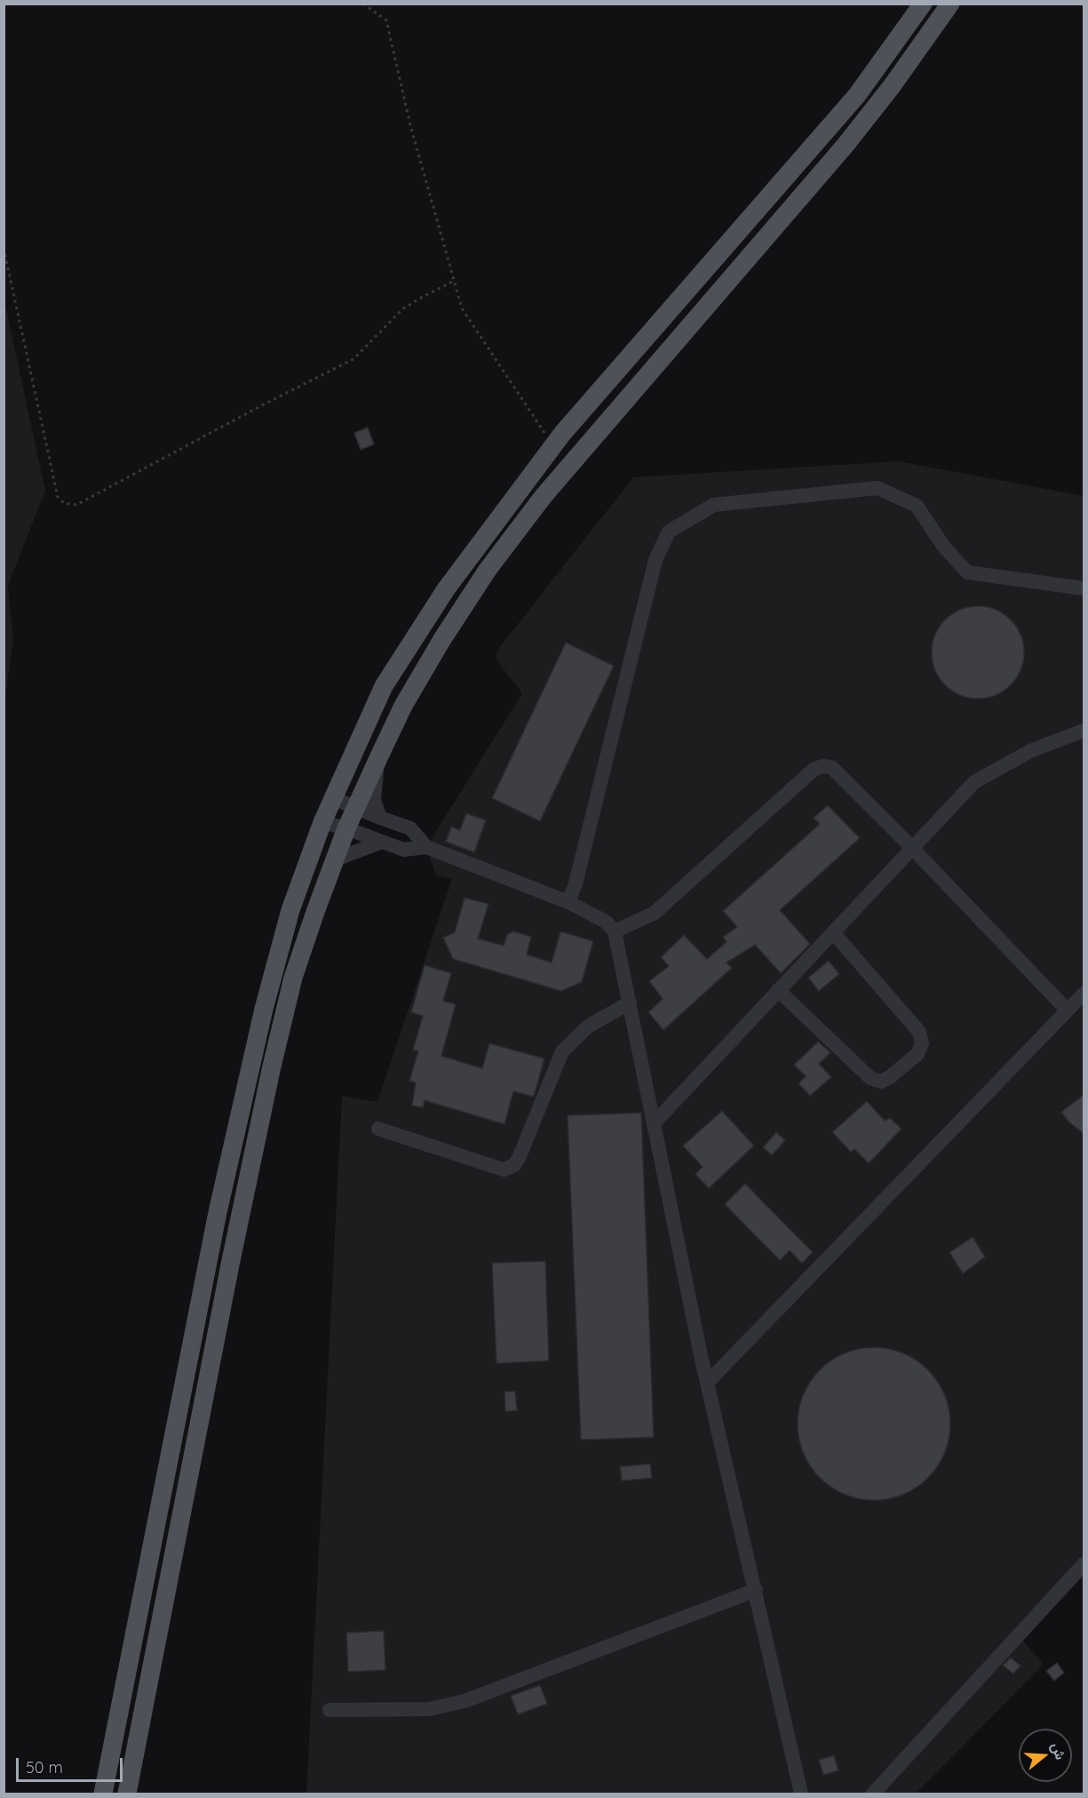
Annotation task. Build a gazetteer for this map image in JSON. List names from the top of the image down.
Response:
{
  "scale_bar": "50 m",
  "north": "right"
}
